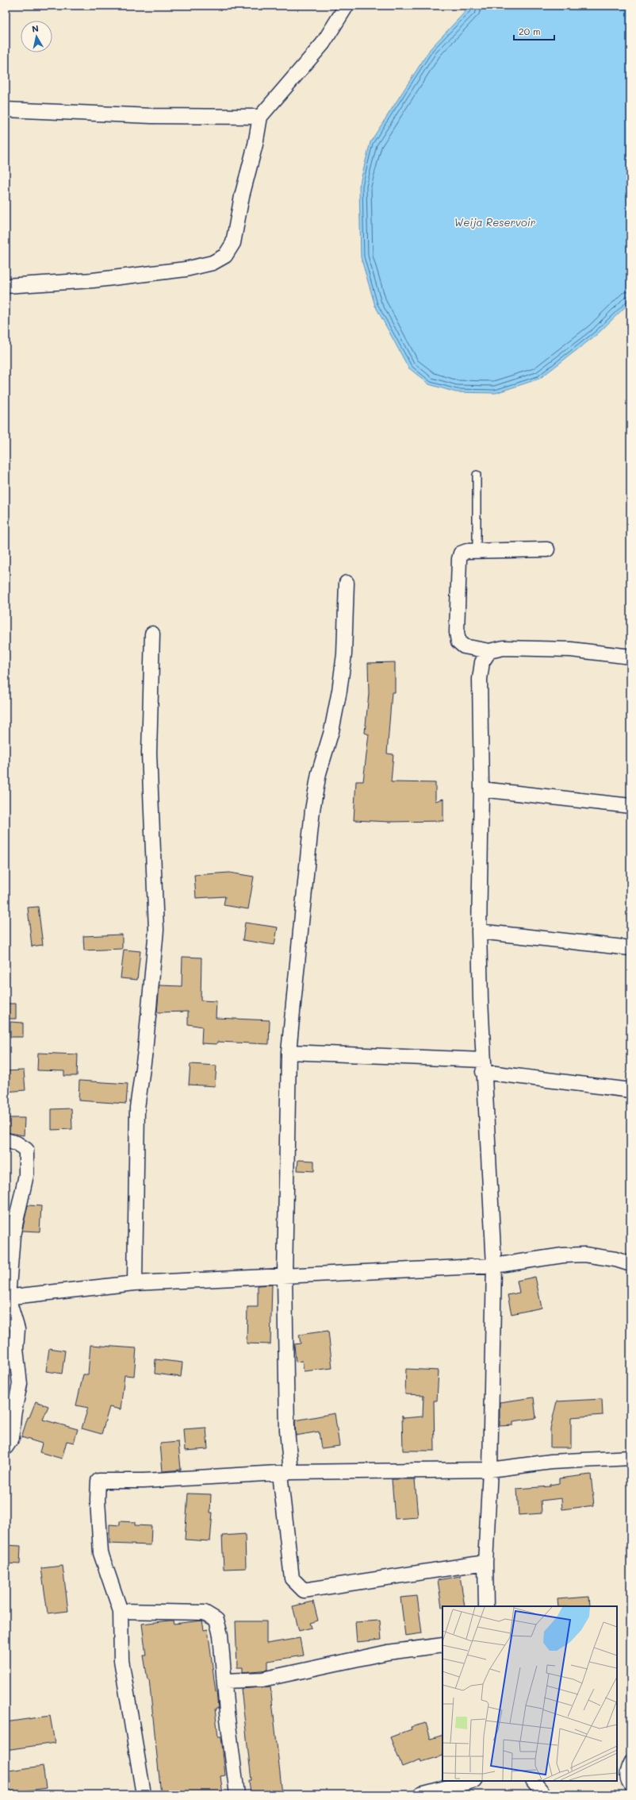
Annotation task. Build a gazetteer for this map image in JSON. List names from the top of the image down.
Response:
{
  "water": ["Weija Reservoir"],
  "scale_bar": "20 m",
  "north": "top"
}
